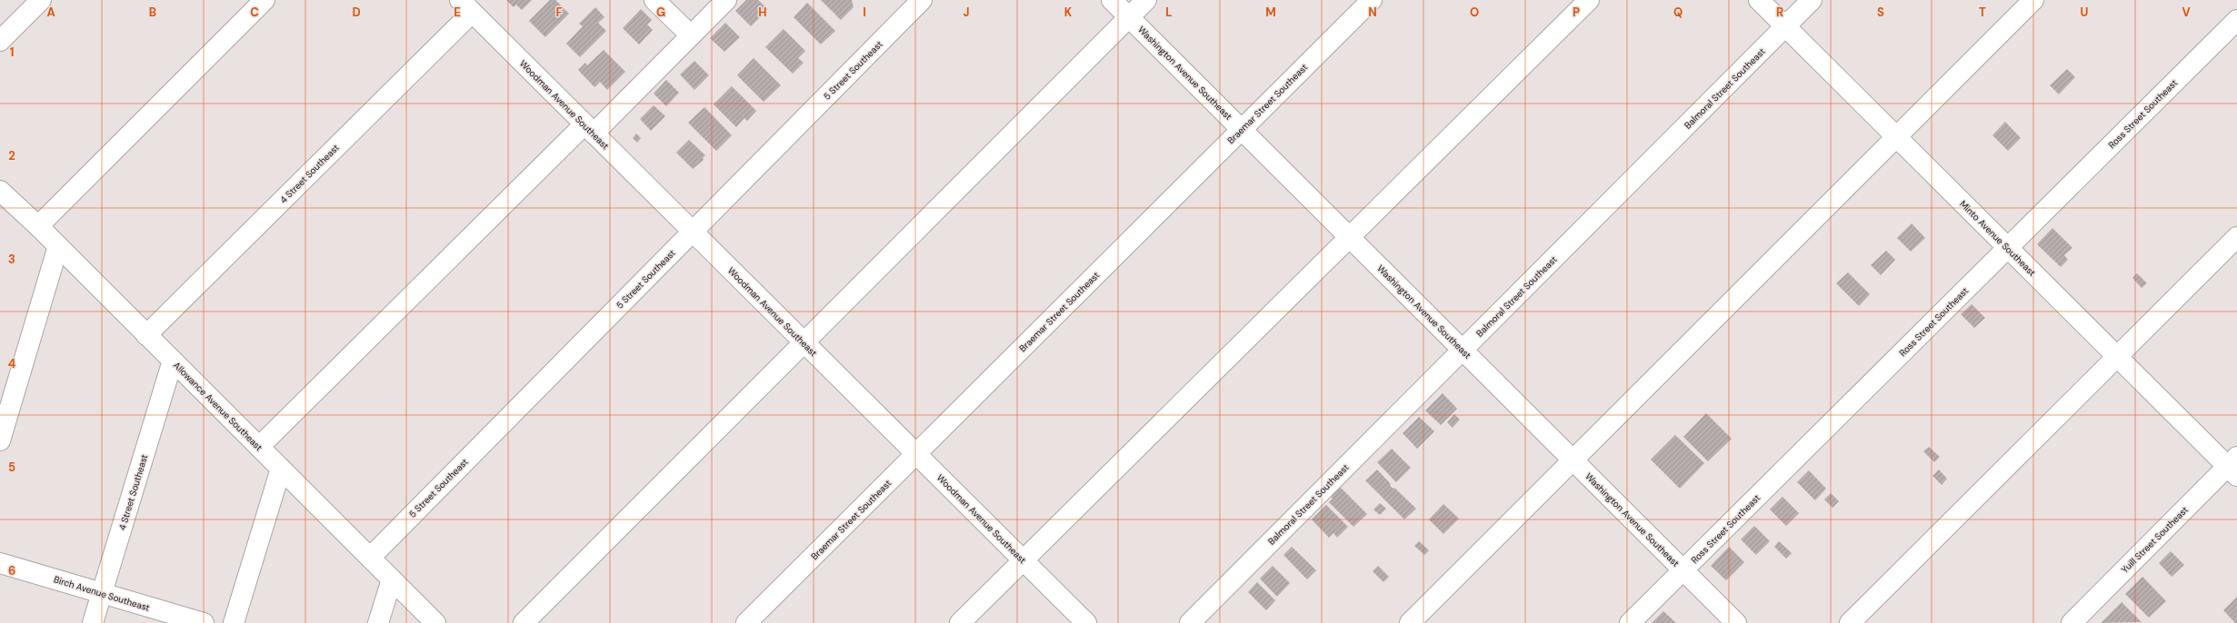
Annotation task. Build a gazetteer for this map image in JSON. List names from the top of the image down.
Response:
{
  "streets": {
    "street": [
      "5 Street Southeast",
      "Washington Avenue Southeast",
      "Balmoral Street Southeast",
      "Braemar Street Southeast",
      "Woodman Avenue Southeast",
      "Ross Street Southeast",
      "4 Street Southeast",
      "Minto Avenue Southeast",
      "Allowance Avenue Southeast",
      "Yuill Street Southeast",
      "Birch Avenue Southeast"
    ]
  },
  "crossings": [
    ["5 Street Southeast", "Woodman Avenue Southeast"],
    ["5 Street Southeast", "Allowance Avenue Southeast"],
    ["Washington Avenue Southeast", "Balmoral Street Southeast"],
    ["Washington Avenue Southeast", "Braemar Street Southeast"],
    ["Washington Avenue Southeast", "Ross Street Southeast"],
    ["Balmoral Street Southeast", "Minto Avenue Southeast"],
    ["Braemar Street Southeast", "Woodman Avenue Southeast"],
    ["Woodman Avenue Southeast", "4 Street Southeast"],
    ["Ross Street Southeast", "Minto Avenue Southeast"],
    ["4 Street Southeast", "Allowance Avenue Southeast"],
    ["4 Street Southeast", "Birch Avenue Southeast"],
    ["Minto Avenue Southeast", "Yuill Street Southeast"]
  ],
  "grid": {
    "columns": [
      "A",
      "B",
      "C",
      "D",
      "E",
      "F",
      "G",
      "H",
      "I",
      "J",
      "K",
      "L",
      "M",
      "N",
      "O",
      "P",
      "Q",
      "R",
      "S",
      "T",
      "U",
      "V"
    ],
    "rows": [
      "1",
      "2",
      "3",
      "4",
      "5",
      "6"
    ]
  }
}
